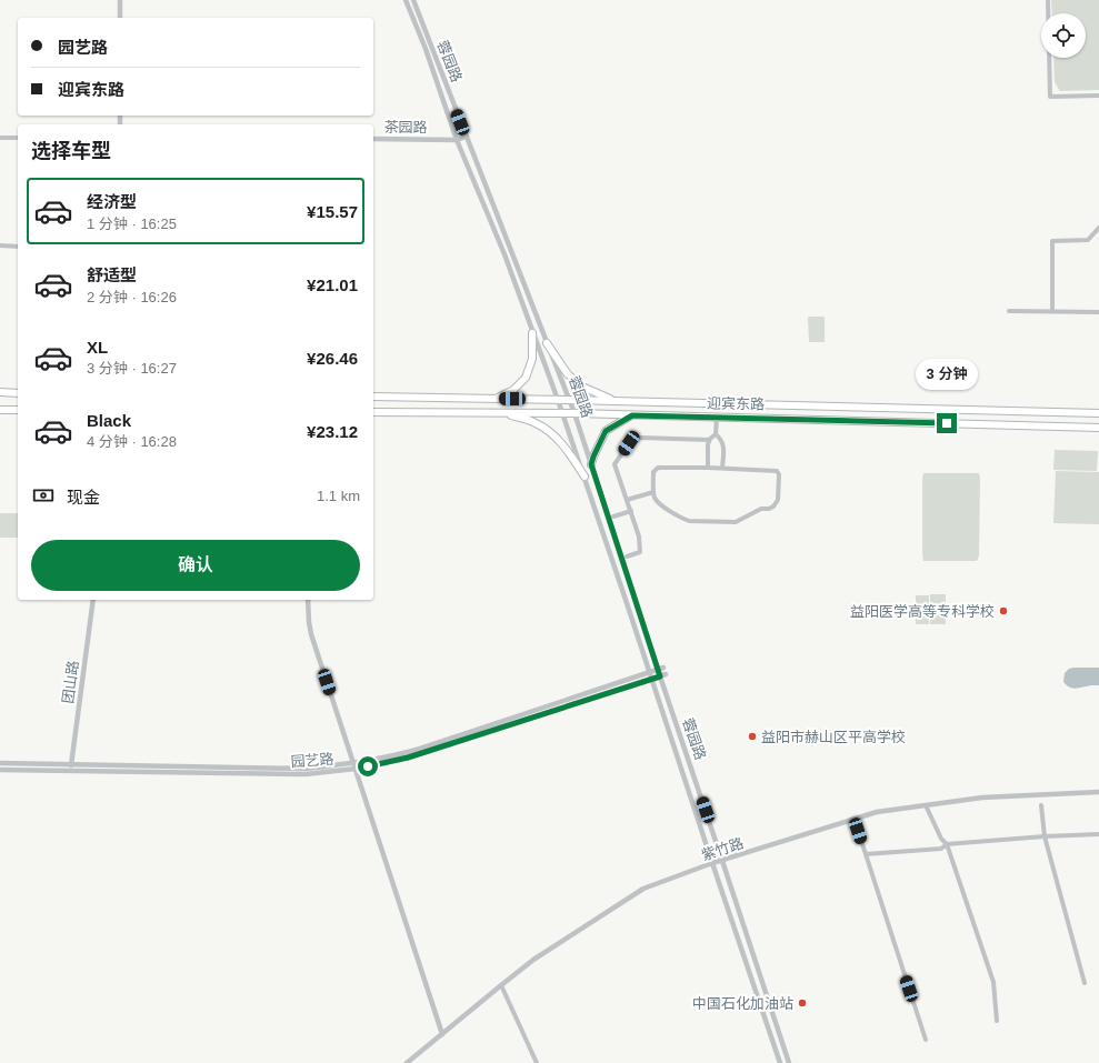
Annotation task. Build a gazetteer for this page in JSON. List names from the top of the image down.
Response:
{
  "streets": {
    "highway": ["迎宾东路"],
    "street": [
      "蓉园路",
      "茶园路",
      "团山路",
      "园艺路",
      "紫竹路"
    ]
  },
  "crossings": [
    ["蓉园路", "茶园路"],
    ["蓉园路", "迎宾东路"],
    ["蓉园路", "园艺路"],
    ["蓉园路", "紫竹路"],
    ["团山路", "园艺路"]
  ],
  "places": ["益阳医学高等专科学校", "益阳市赫山区平高学校", "中国石化加油站"],
  "page": {
    "banner": ["园艺路", "迎宾东路"],
    "heading": "选择车型",
    "list": [
      {
        "name": "经济型",
        "note": "1 分钟 · 16:25",
        "value": "¥15.57"
      },
      {
        "name": "舒适型",
        "note": "2 分钟 · 16:26",
        "value": "¥21.01"
      },
      {
        "name": "XL",
        "note": "3 分钟 · 16:27",
        "value": "¥26.46"
      },
      {
        "name": "Black",
        "note": "4 分钟 · 16:28",
        "value": "¥23.12"
      }
    ],
    "bubble": "3 分钟",
    "pay": ["现金", "1.1 km"],
    "buttons": "确认"
  }
}
